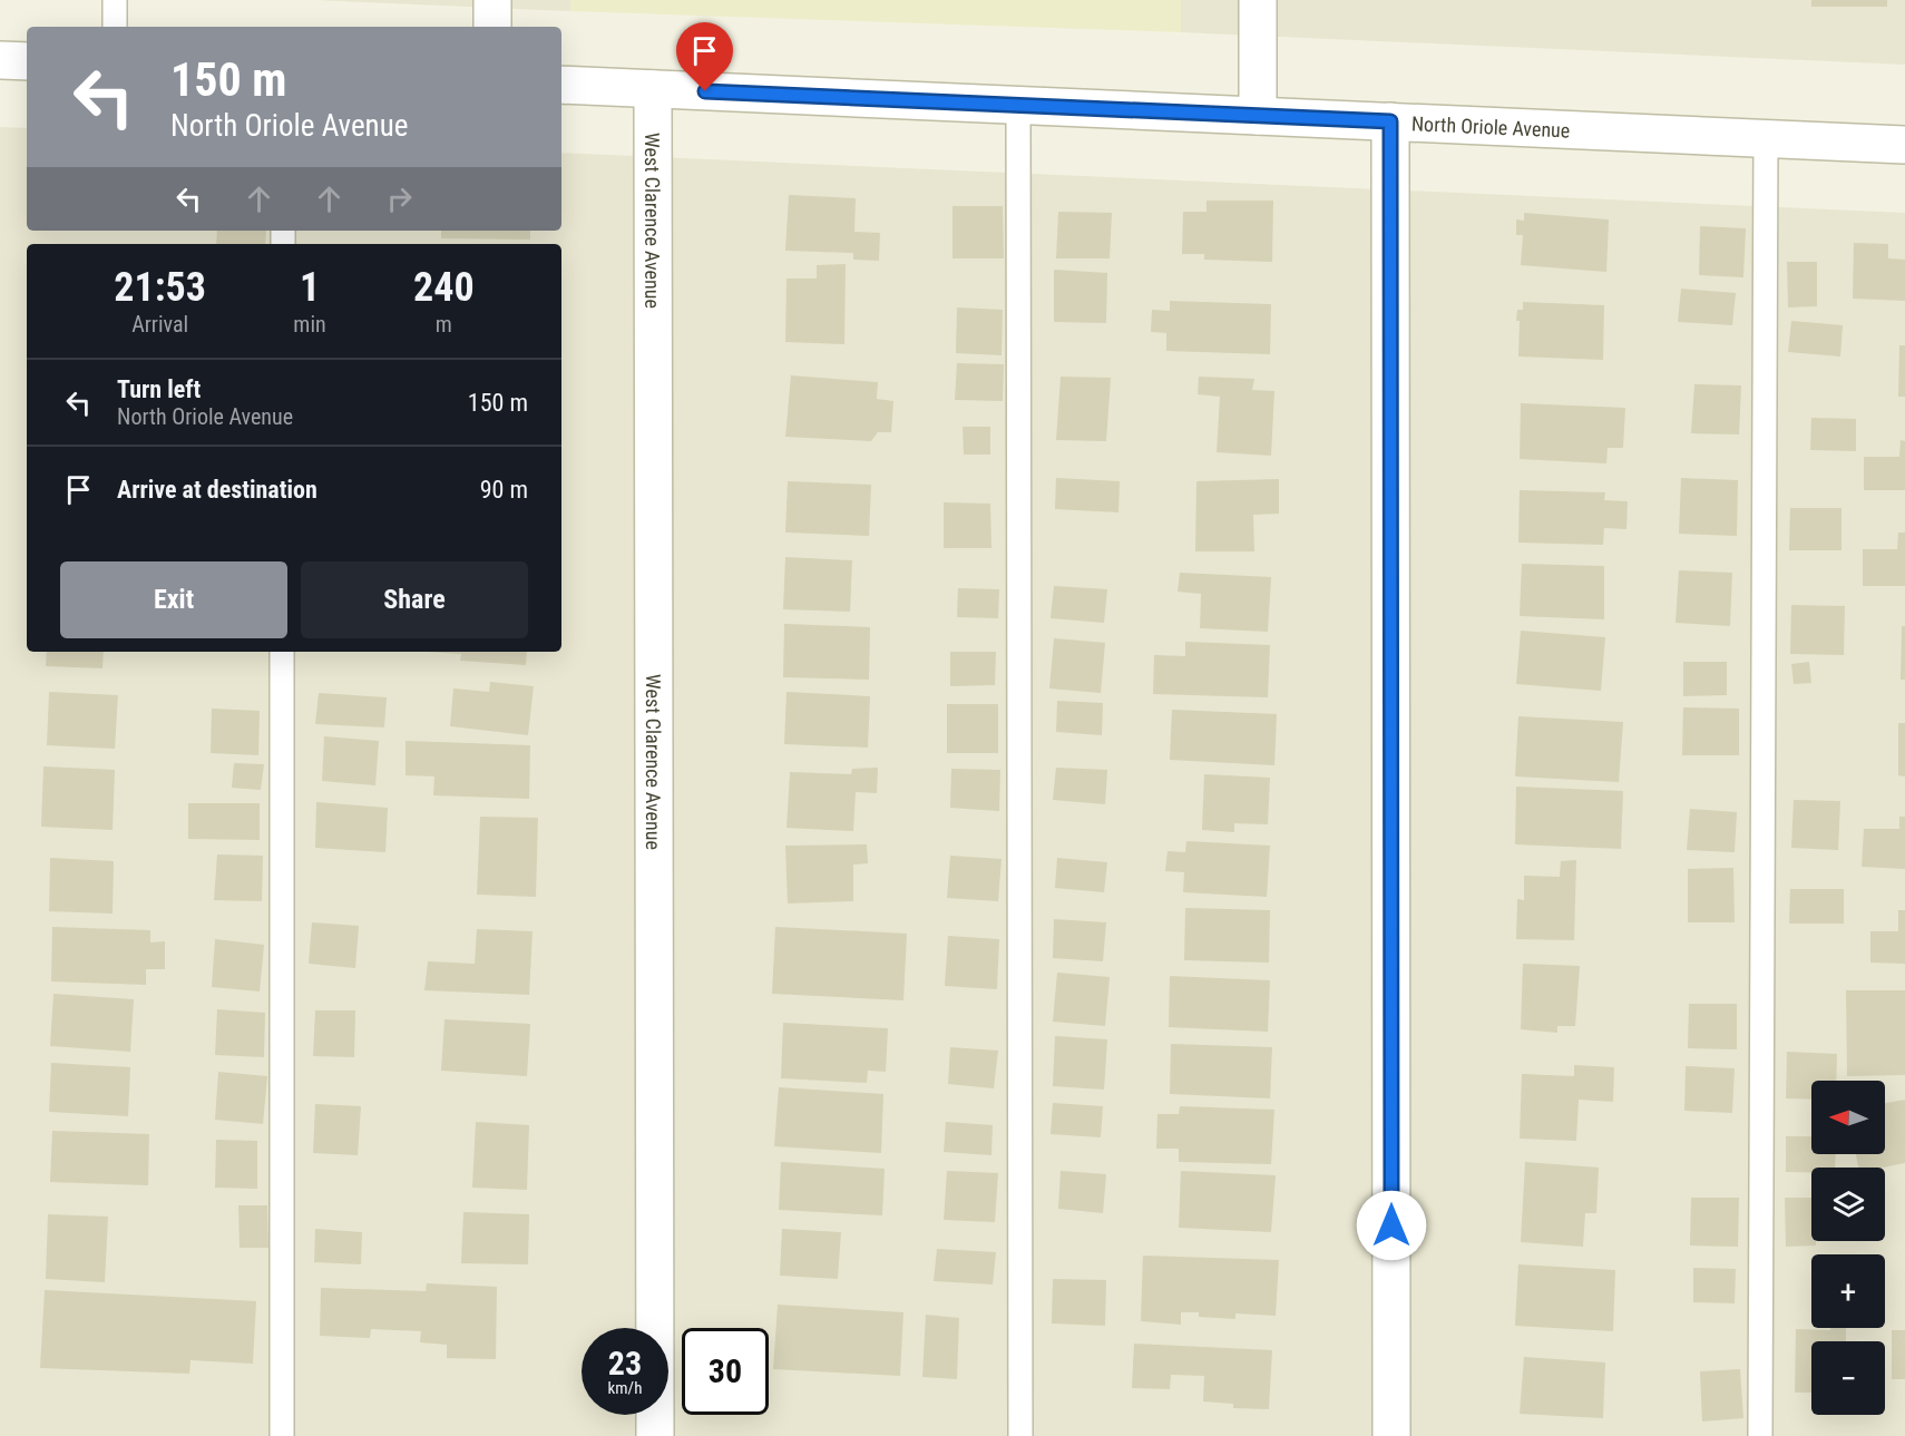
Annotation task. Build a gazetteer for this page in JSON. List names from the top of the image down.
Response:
{
  "streets": {
    "street": ["North Oriole Avenue", "West Clarence Avenue"]
  },
  "crossings": [
    ["North Oriole Avenue", "West Clarence Avenue"]
  ],
  "north": "left",
  "page": {
    "turn": ["150 m", "North Oriole Avenue"],
    "eta": [
      "21:53",
      "Arrival",
      "1",
      "min",
      "240",
      "m"
    ],
    "list": [
      {
        "name": "Turn left",
        "note": "North Oriole Avenue",
        "value": "150 m"
      },
      {
        "name": "Arrive at destination",
        "value": "90 m"
      }
    ],
    "buttons": ["Exit", "Share"],
    "map_buttons": ["+", "−"],
    "speed": "23 km/h",
    "limit": "30"
  }
}
